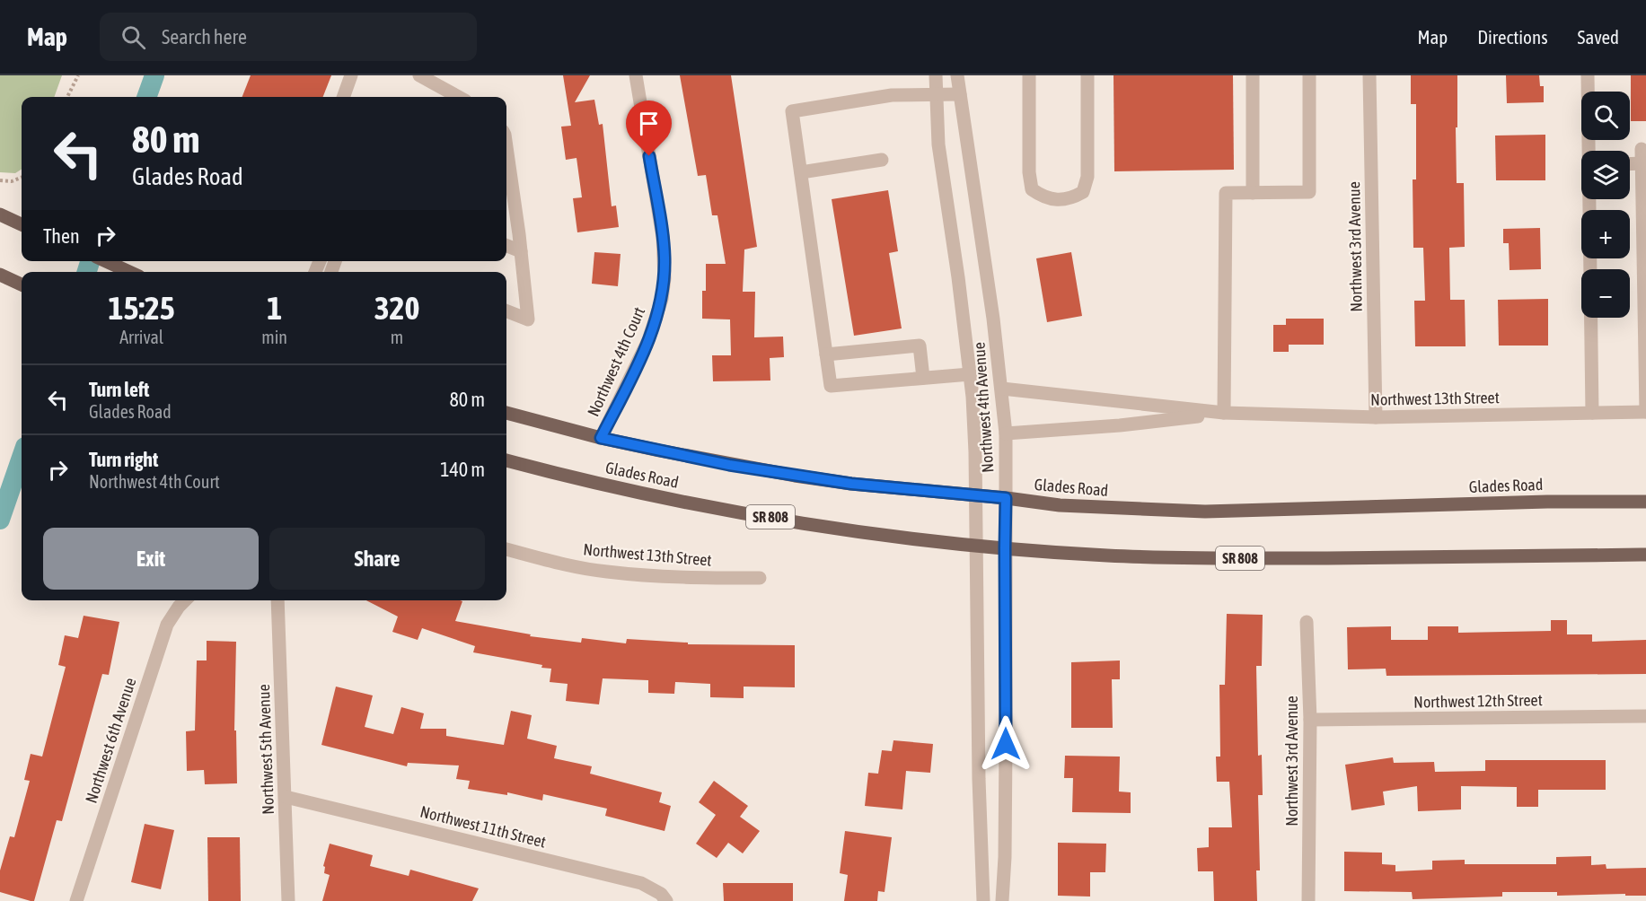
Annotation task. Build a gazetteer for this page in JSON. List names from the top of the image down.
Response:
{
  "streets": {
    "main road": ["Glades Road", "SR 808"],
    "street": [
      "Northwest 3rd Avenue",
      "Northwest 4th Court",
      "Northwest 13th Street",
      "Northwest 4th Avenue",
      "Northwest 12th Street",
      "Northwest 6th Avenue",
      "Northwest 5th Avenue",
      "Northwest 11th Street"
    ]
  },
  "crossings": [
    ["Northwest 3rd Avenue", "Northwest 13th Street"],
    ["Northwest 3rd Avenue", "Northwest 12th Street"],
    ["Northwest 4th Court", "Glades Road"],
    ["Northwest 13th Street", "Northwest 4th Avenue"],
    ["Northwest 4th Avenue", "Glades Road"],
    ["Northwest 5th Avenue", "Northwest 11th Street"]
  ],
  "page": {
    "header": "Map",
    "search": "Search here",
    "nav": ["Map", "Directions", "Saved"],
    "map_buttons": ["+", "−"],
    "turn": ["80 m", "Glades Road"],
    "then": "Then",
    "eta": [
      "15:25",
      "Arrival",
      "1",
      "min",
      "320",
      "m"
    ],
    "list": [
      {
        "name": "Turn left",
        "note": "Glades Road",
        "value": "80 m"
      },
      {
        "name": "Turn right",
        "note": "Northwest 4th Court",
        "value": "140 m"
      }
    ],
    "buttons": ["Exit", "Share"]
  }
}
